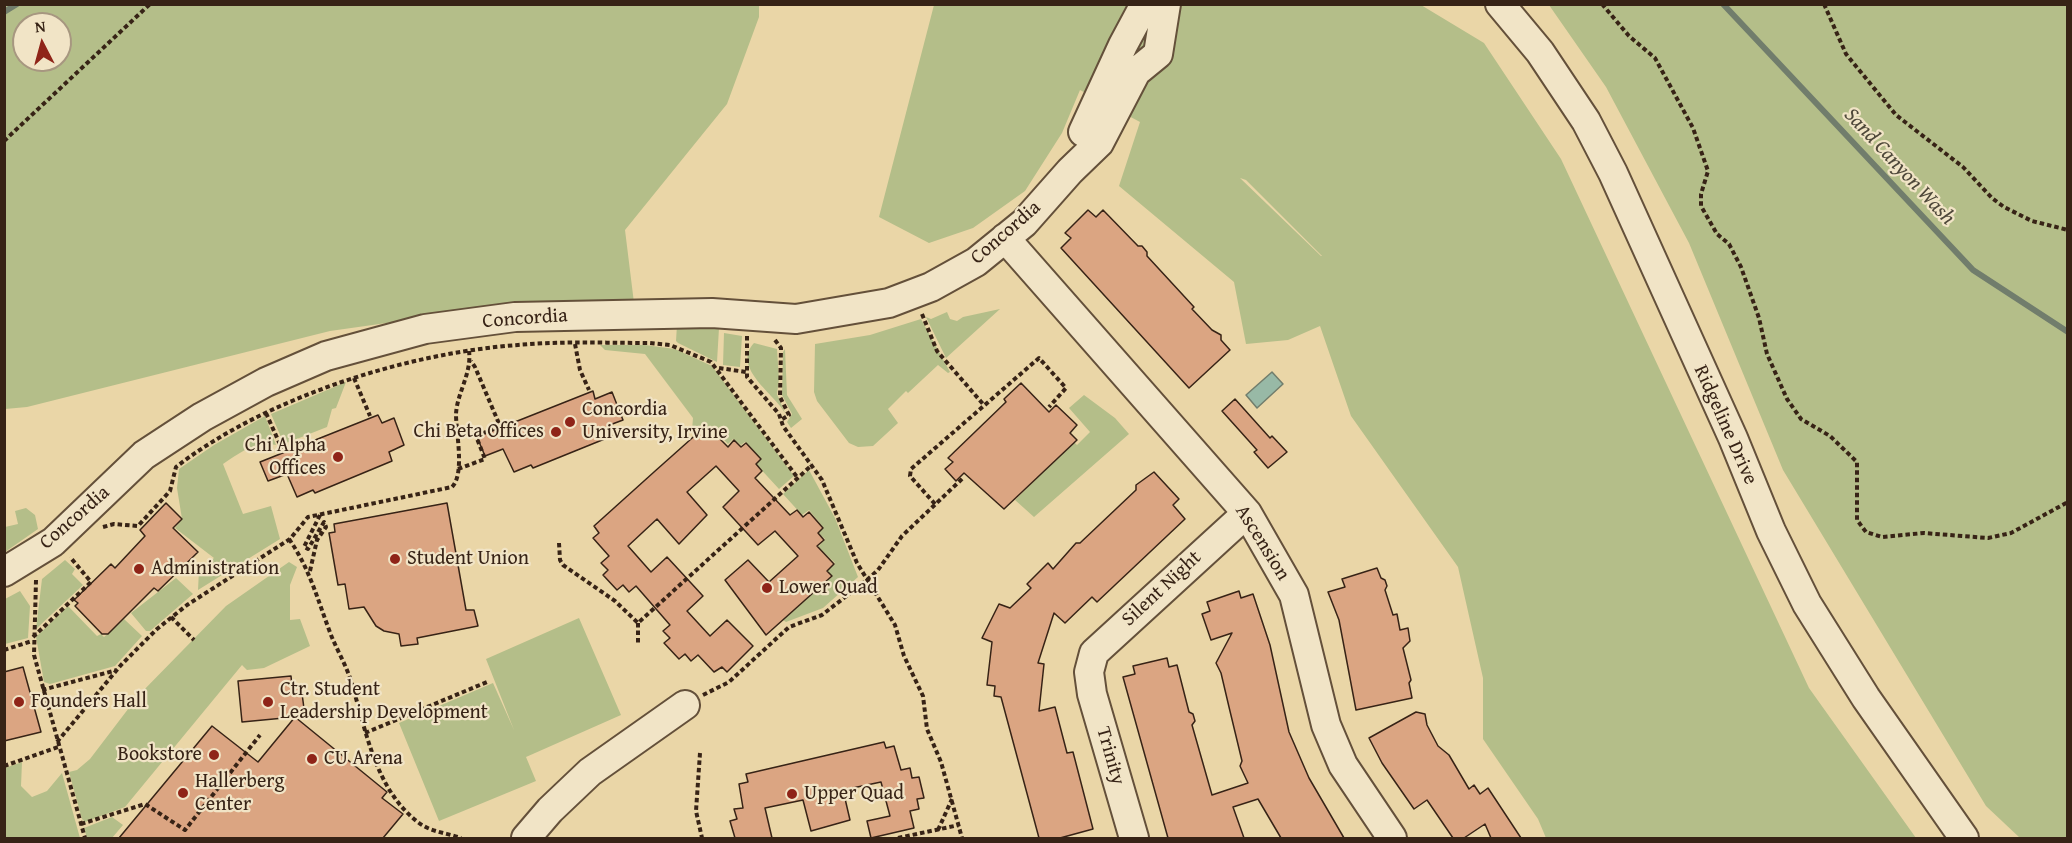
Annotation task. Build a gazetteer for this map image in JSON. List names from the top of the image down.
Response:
{
  "streets": {
    "street": [
      "Concordia",
      "Ridgeline Drive",
      "Ascension",
      "Silent Night",
      "Trinity"
    ]
  },
  "crossings": [
    ["Concordia", "Ascension"],
    ["Ascension", "Silent Night"],
    ["Silent Night", "Trinity"]
  ],
  "water": ["Sand Canyon Wash"],
  "places": [
    "Concordia University, Irvine",
    "Chi Beta Offices",
    "Chi Alpha Offices",
    "Student Union",
    "Administration",
    "Lower Quad",
    "Founders Hall",
    "Ctr. Student Leadership Development",
    "Bookstore",
    "CU Arena",
    "Hallerberg Center",
    "Upper Quad"
  ],
  "north": "top"
}
